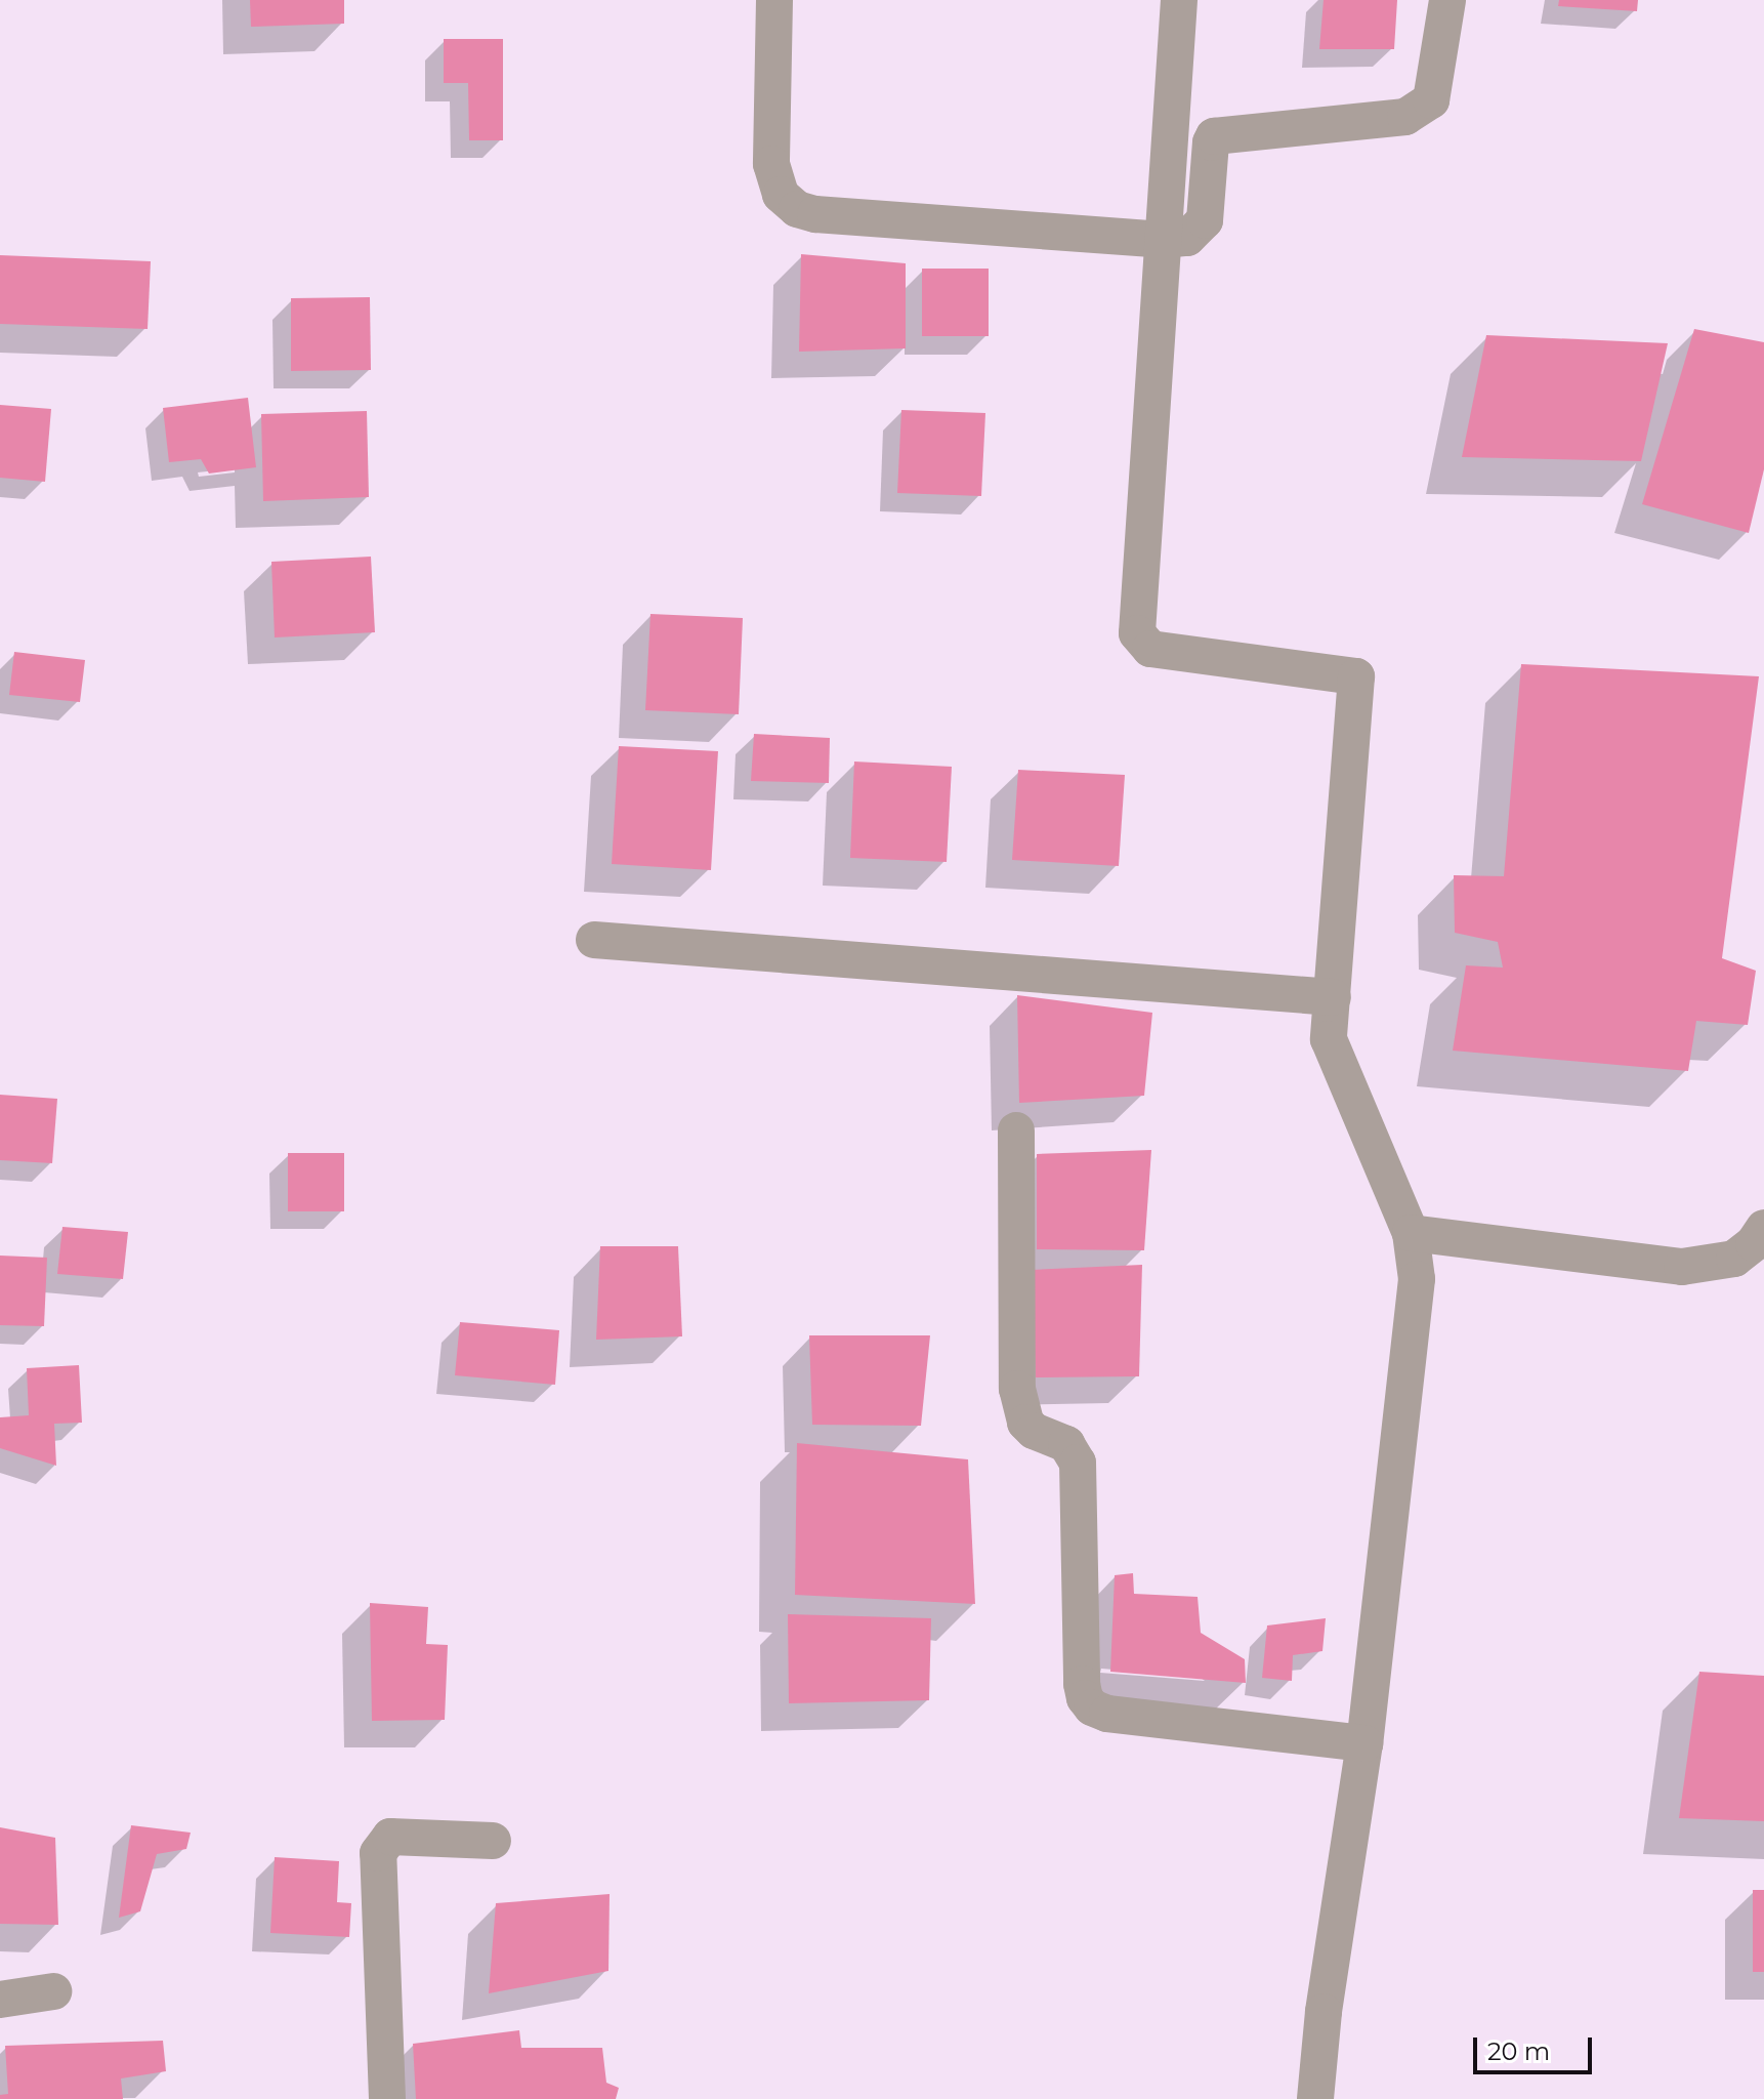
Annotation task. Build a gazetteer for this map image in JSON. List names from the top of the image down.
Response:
{
  "scale_bar": "20 m"
}
